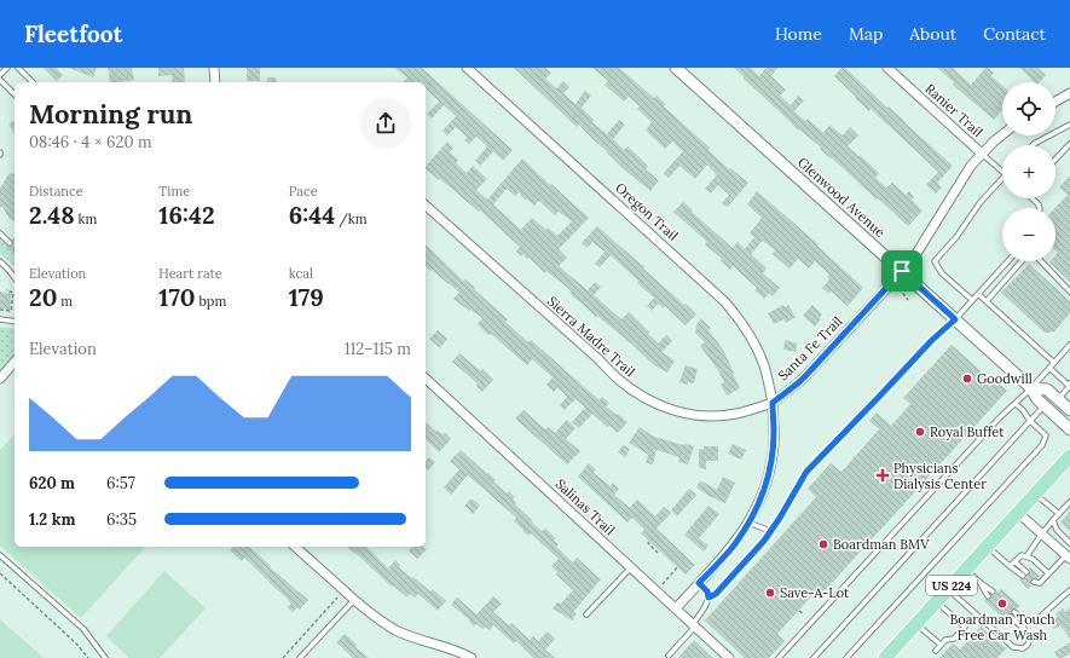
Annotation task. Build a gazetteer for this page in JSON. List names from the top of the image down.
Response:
{
  "streets": {
    "main road": ["US 224"],
    "street": [
      "Ranier Trail",
      "Glenwood Avenue",
      "Oregon Trail",
      "Sierra Madre Trail",
      "Santa Fe Trail",
      "Salinas Trail"
    ]
  },
  "crossings": [
    ["Ranier Trail", "Santa Fe Trail"],
    ["Glenwood Avenue", "Santa Fe Trail"],
    ["Oregon Trail", "Sierra Madre Trail"],
    ["Oregon Trail", "Santa Fe Trail"],
    ["Sierra Madre Trail", "Santa Fe Trail"]
  ],
  "places": {
    "other": [
      "Goodwill",
      "Royal Buffet",
      "Boardman BMV",
      "Save-A-Lot",
      "Boardman Touch Free Car Wash"
    ],
    "health": ["Physicians Dialysis Center"]
  },
  "page": {
    "header": "Fleetfoot",
    "nav": [
      "Home",
      "Map",
      "About",
      "Contact"
    ],
    "map_buttons": ["+", "−"],
    "heading": ["Morning run", "08:46 · 4 × 620 m"],
    "stats": [
      ["Distance", "2.48 km"],
      ["Time", "16:42"],
      ["Pace", "6:44 /km"],
      ["Elevation", "20 m"],
      ["Heart rate", "170 bpm"],
      ["kcal", "179"]
    ],
    "chart": ["Elevation", "112–115 m"],
    "list": [
      {
        "name": "620 m",
        "note": "6:57"
      },
      {
        "name": "1.2 km",
        "note": "6:35"
      }
    ]
  }
}
